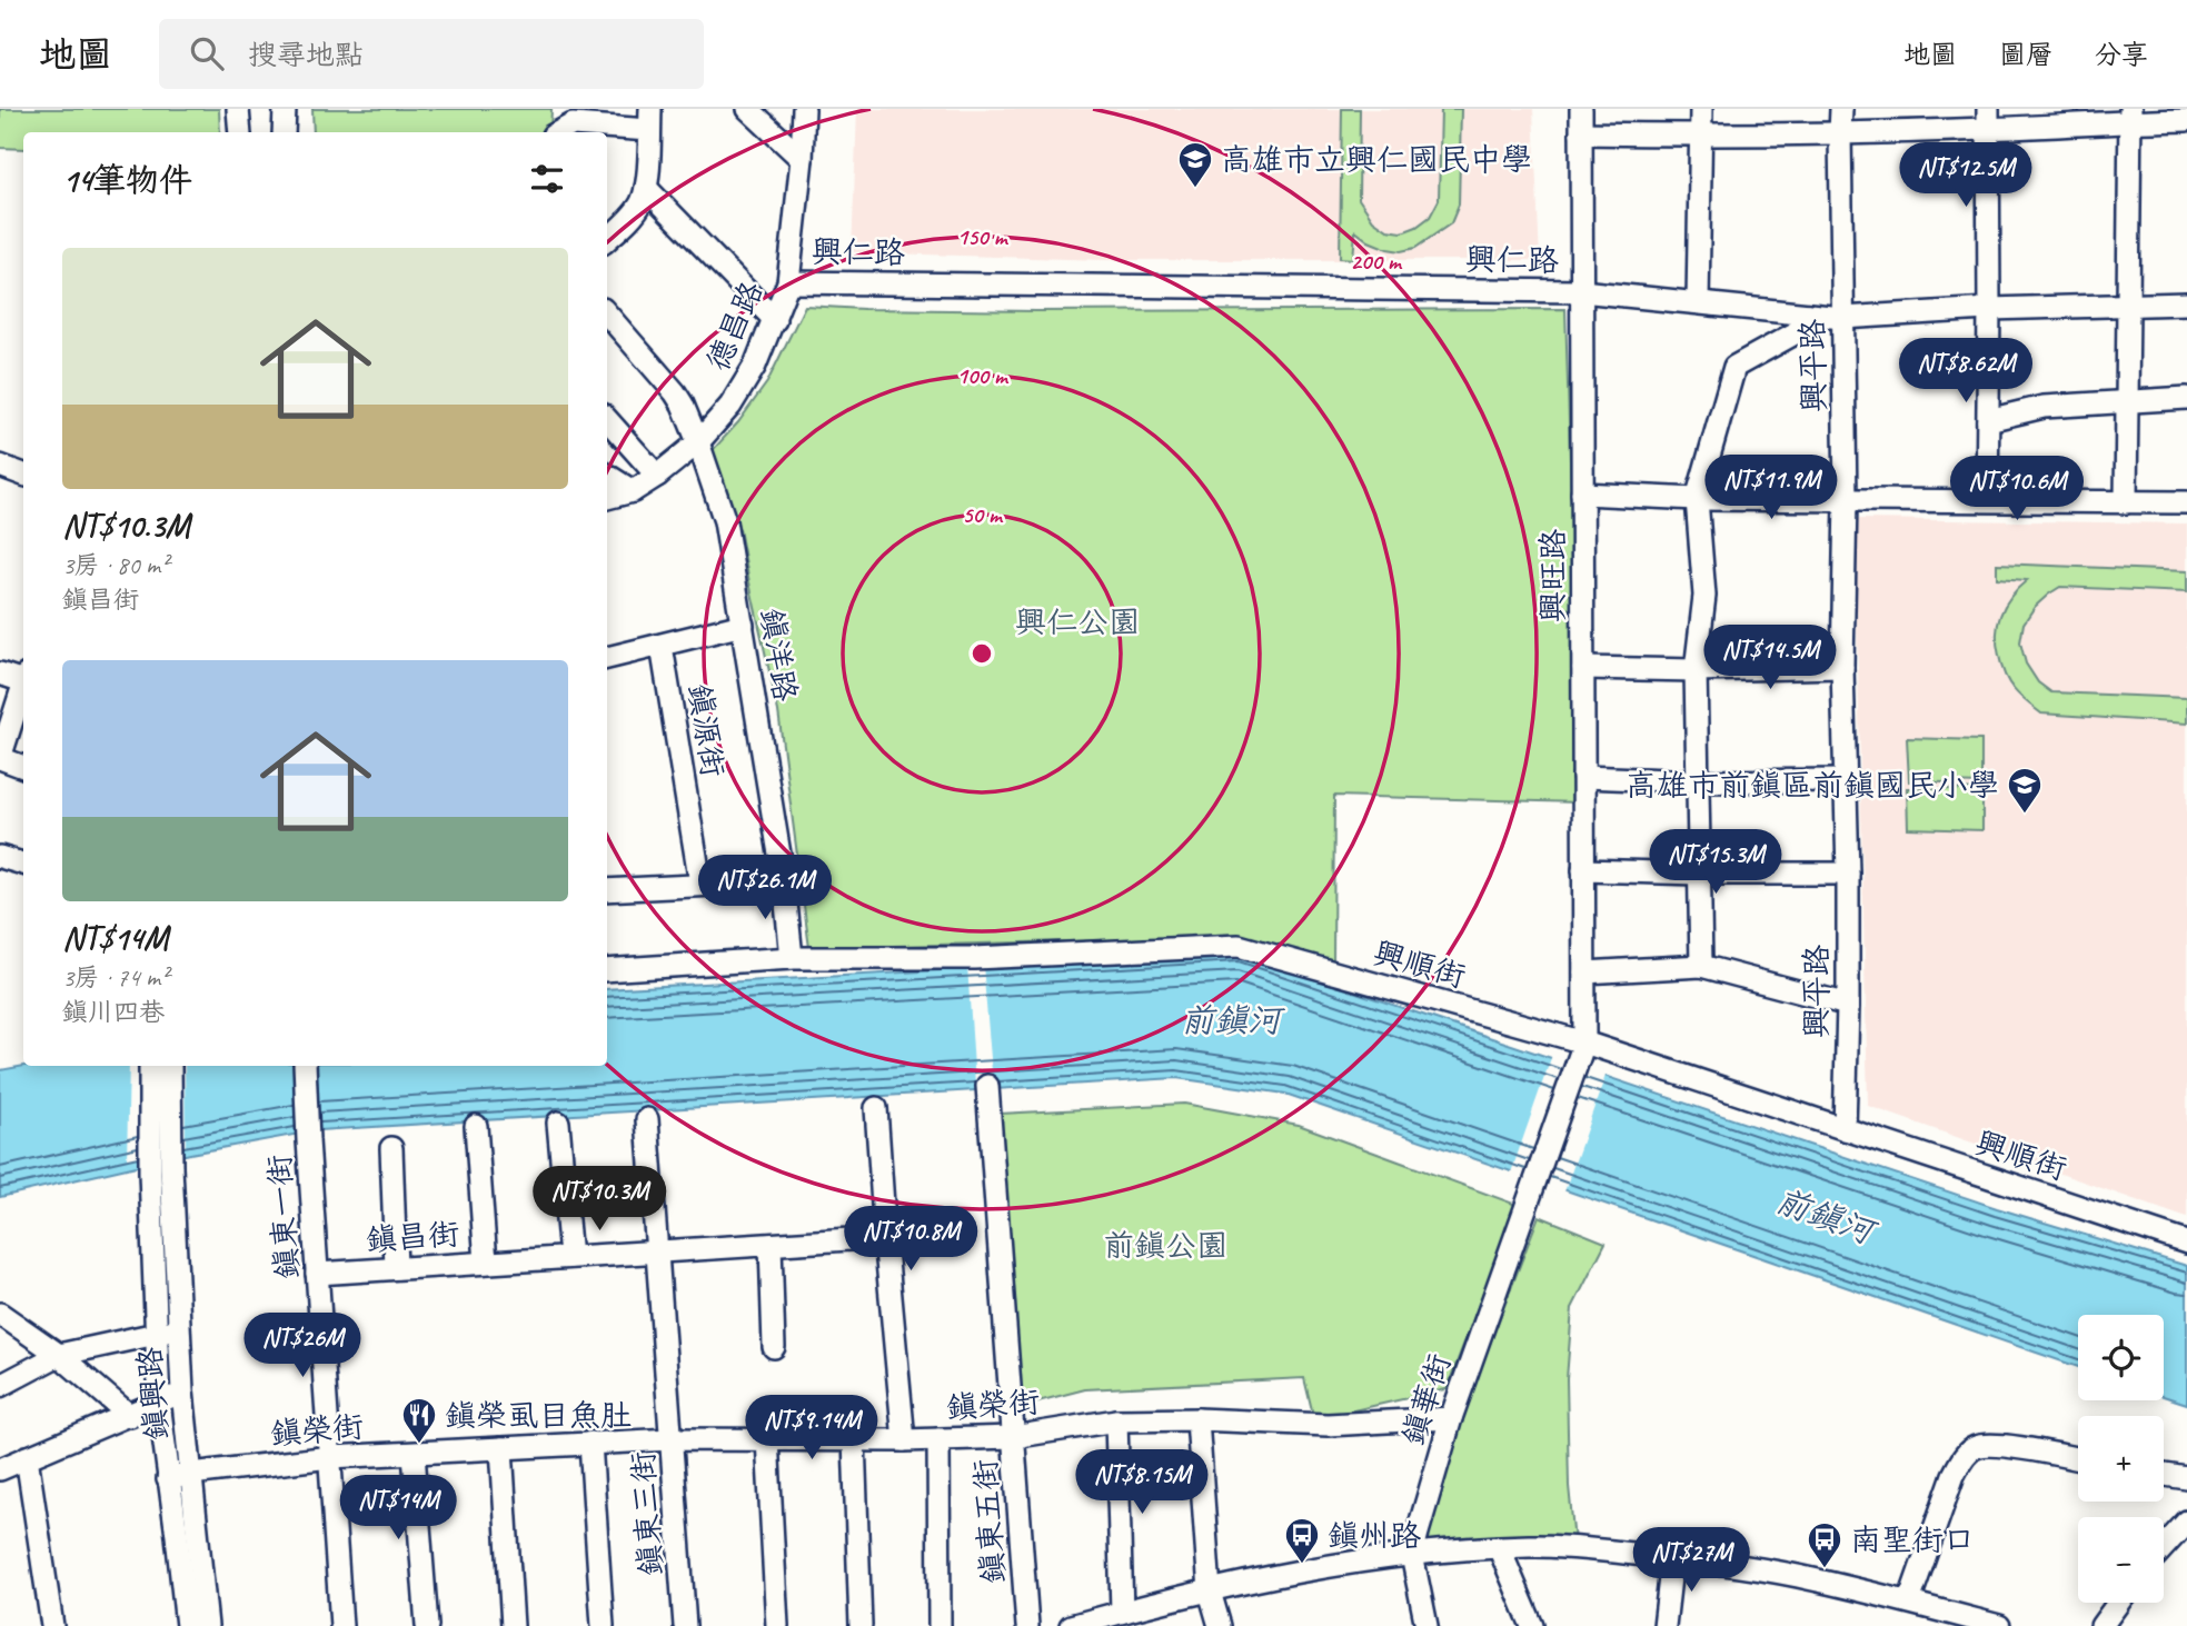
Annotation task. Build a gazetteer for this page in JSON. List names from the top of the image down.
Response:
{
  "streets": {
    "street": [
      "興仁路",
      "德昌路",
      "興平路",
      "興旺路",
      "鎮洋路",
      "鎮源街",
      "興順街",
      "鎮東一街",
      "鎮昌街",
      "鎮興路",
      "鎮華街",
      "鎮榮街",
      "鎮東三街",
      "鎮東五街"
    ]
  },
  "crossings": [
    ["興仁路", "德昌路"],
    ["興仁路", "興平路"],
    ["興仁路", "興旺路"],
    ["德昌路", "鎮洋路"],
    ["興平路", "興順街"],
    ["興旺路", "興順街"],
    ["興旺路", "鎮華街"],
    ["鎮洋路", "興順街"],
    ["興順街", "鎮華街"],
    ["鎮東一街", "鎮昌街"],
    ["鎮東一街", "鎮榮街"],
    ["鎮昌街", "鎮東三街"],
    ["鎮興路", "鎮榮街"],
    ["鎮華街", "鎮榮街"],
    ["鎮榮街", "鎮東三街"],
    ["鎮榮街", "鎮東五街"]
  ],
  "water": ["前鎮河"],
  "parks": ["興仁公園", "前鎮公園"],
  "places": {
    "school or university": ["高雄市立興仁國民中學", "高雄市前鎮區前鎮國民小學"],
    "restaurant": ["鎮榮虱目魚肚"],
    "bus stop": ["鎮州路", "南聖街口"]
  },
  "page": {
    "header": "地圖",
    "search": "搜尋地點",
    "nav": ["地圖", "圖層", "分享"],
    "heading": "14筆物件",
    "price": [
      "NT$12.5M",
      "NT$8.62M",
      "NT$11.9M",
      "NT$10.6M",
      "NT$14.5M",
      "NT$15.3M",
      "NT$26.1M",
      "NT$10.3M",
      "NT$10.8M",
      "NT$26M",
      "NT$9.14M",
      "NT$8.15M",
      "NT$14M",
      "NT$27M"
    ],
    "list": [
      {
        "name": "NT$10.3M",
        "note": "3房 · 80 m² · 鎮昌街"
      },
      {
        "name": "NT$14M",
        "note": "3房 · 74 m² · 鎮川四巷"
      }
    ],
    "map_buttons": ["+", "−"]
  },
  "rings": [
    "150 m",
    "200 m",
    "100 m",
    "50 m"
  ]
}
